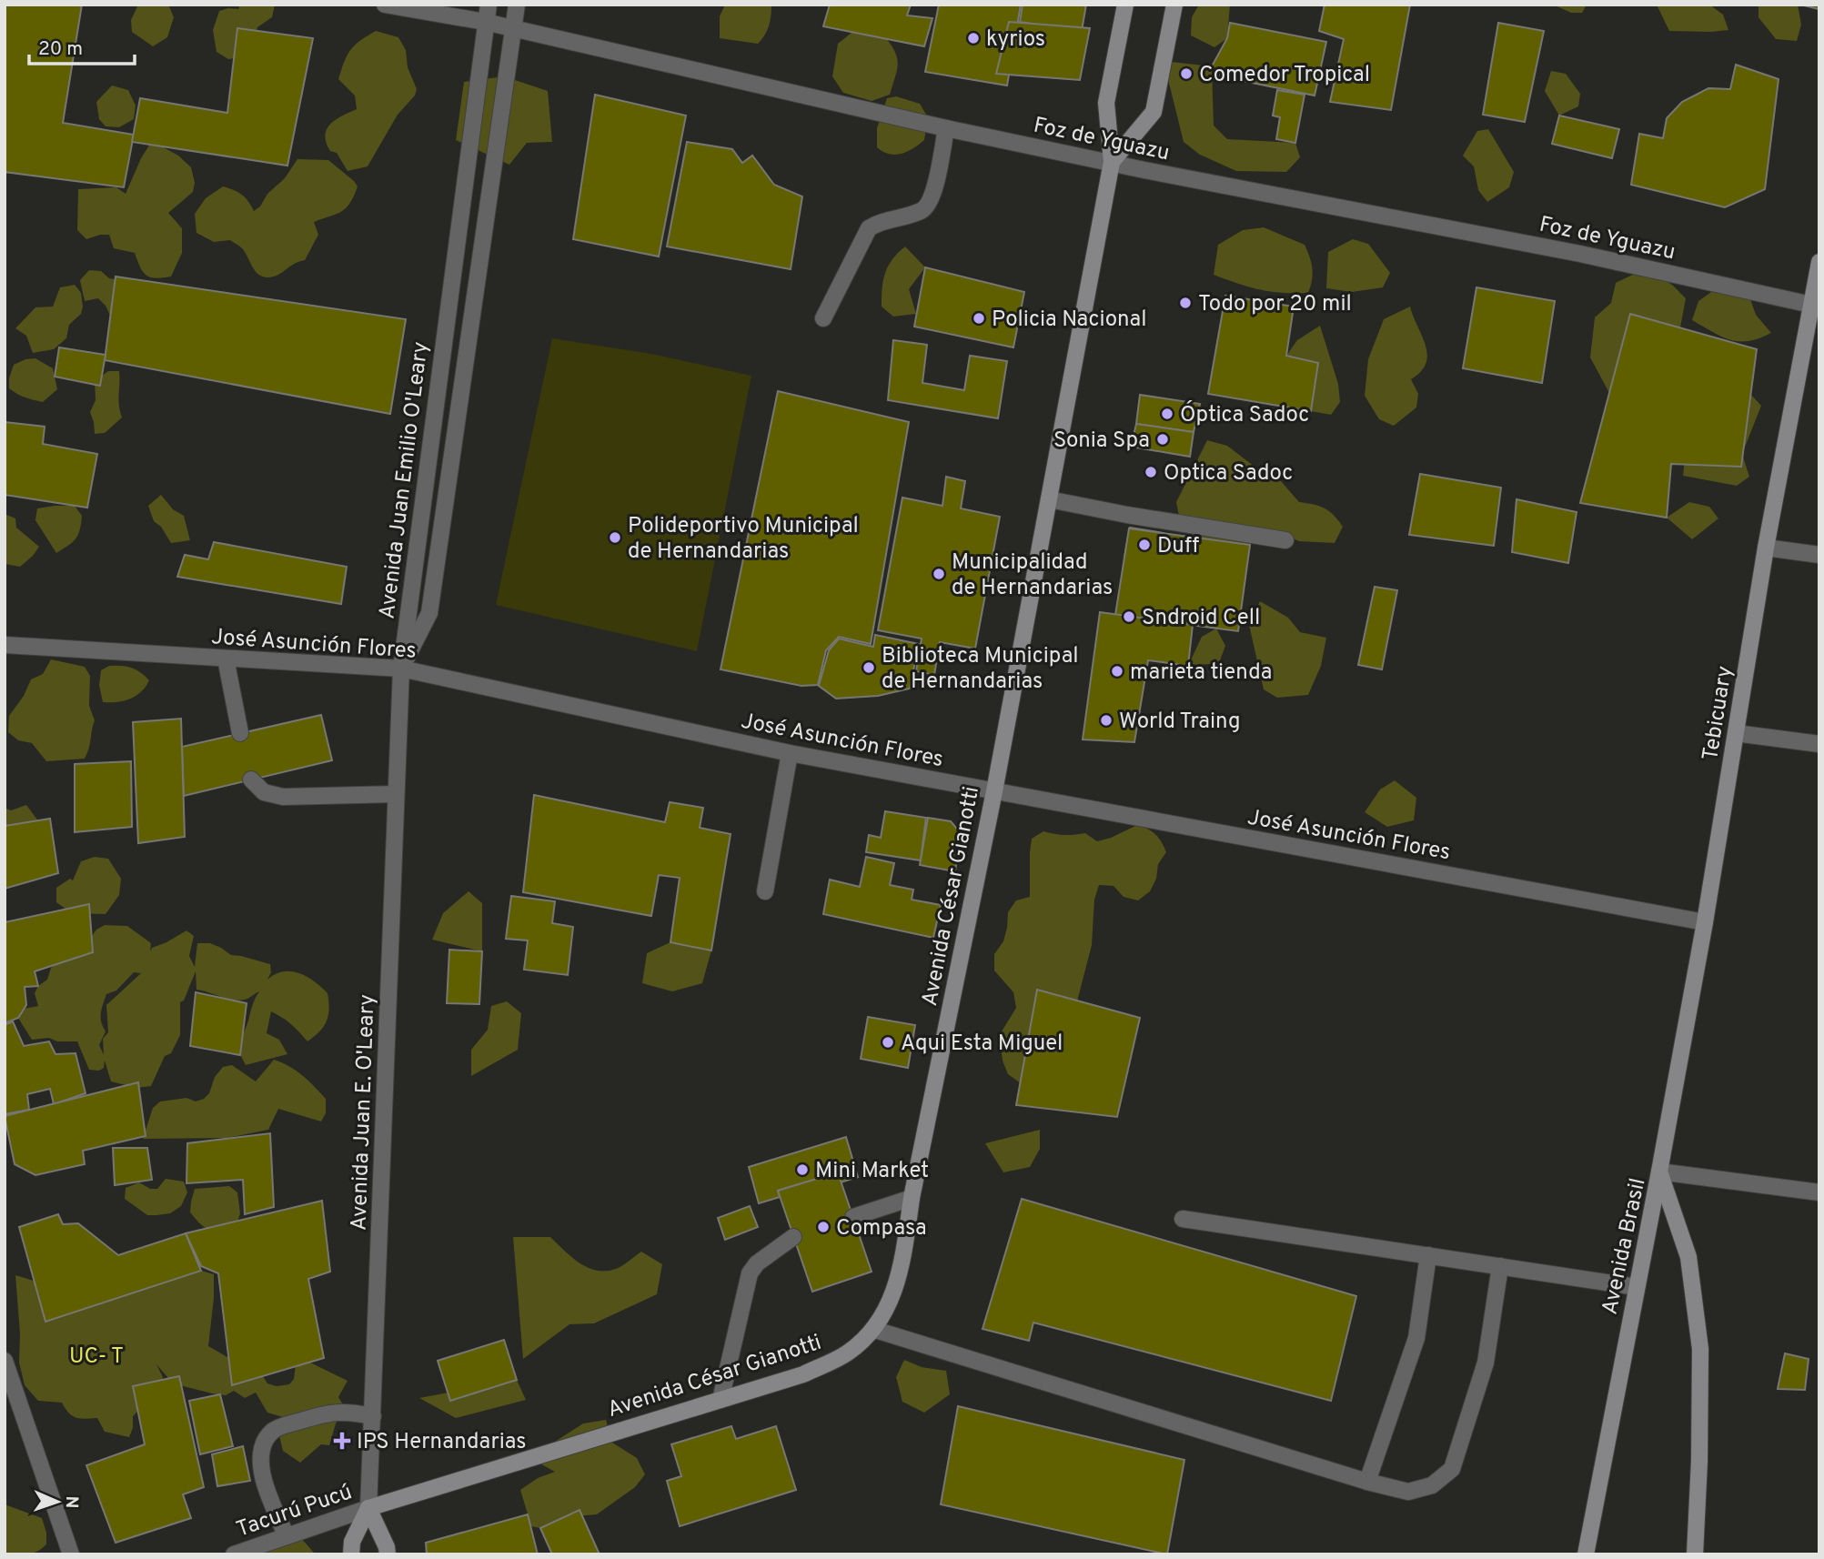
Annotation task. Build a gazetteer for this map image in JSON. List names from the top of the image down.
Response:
{
  "streets": {
    "street": [
      "Foz de Yguazu",
      "Avenida Juan Emilio O'Leary",
      "José Asunción Flores",
      "Tebicuary",
      "Avenida César Gianotti",
      "Avenida Juan E. O'Leary",
      "Avenida Brasil",
      "Tacurú Pucú"
    ]
  },
  "crossings": [
    ["Foz de Yguazu", "Avenida Juan Emilio O'Leary"],
    ["Foz de Yguazu", "Tebicuary"],
    ["Foz de Yguazu", "Avenida César Gianotti"],
    ["Avenida Juan Emilio O'Leary", "José Asunción Flores"],
    ["Avenida Juan Emilio O'Leary", "Avenida Juan E. O'Leary"],
    ["José Asunción Flores", "Tebicuary"],
    ["José Asunción Flores", "Avenida César Gianotti"],
    ["José Asunción Flores", "Avenida Juan E. O'Leary"],
    ["Tebicuary", "Avenida Brasil"],
    ["Avenida César Gianotti", "Avenida Juan E. O'Leary"],
    ["Avenida César Gianotti", "Tacurú Pucú"],
    ["Avenida Juan E. O'Leary", "Tacurú Pucú"]
  ],
  "parks": ["UC- T"],
  "places": {
    "other": [
      "kyrios",
      "Comedor Tropical",
      "Todo por 20 mil",
      "Policia Nacional",
      "Óptica Sadoc",
      "Sonia Spa",
      "Optica Sadoc",
      "Polideportivo Municipal de Hernandarias",
      "Duff",
      "Municipalidad de Hernandarias",
      "Sndroid Cell",
      "Biblioteca Municipal de Hernandarias",
      "marieta tienda",
      "World Traing",
      "Aqui Esta Miguel",
      "Mini Market",
      "Compasa"
    ],
    "health": ["IPS Hernandarias"]
  },
  "scale_bar": "20 m",
  "north": "right"
}
